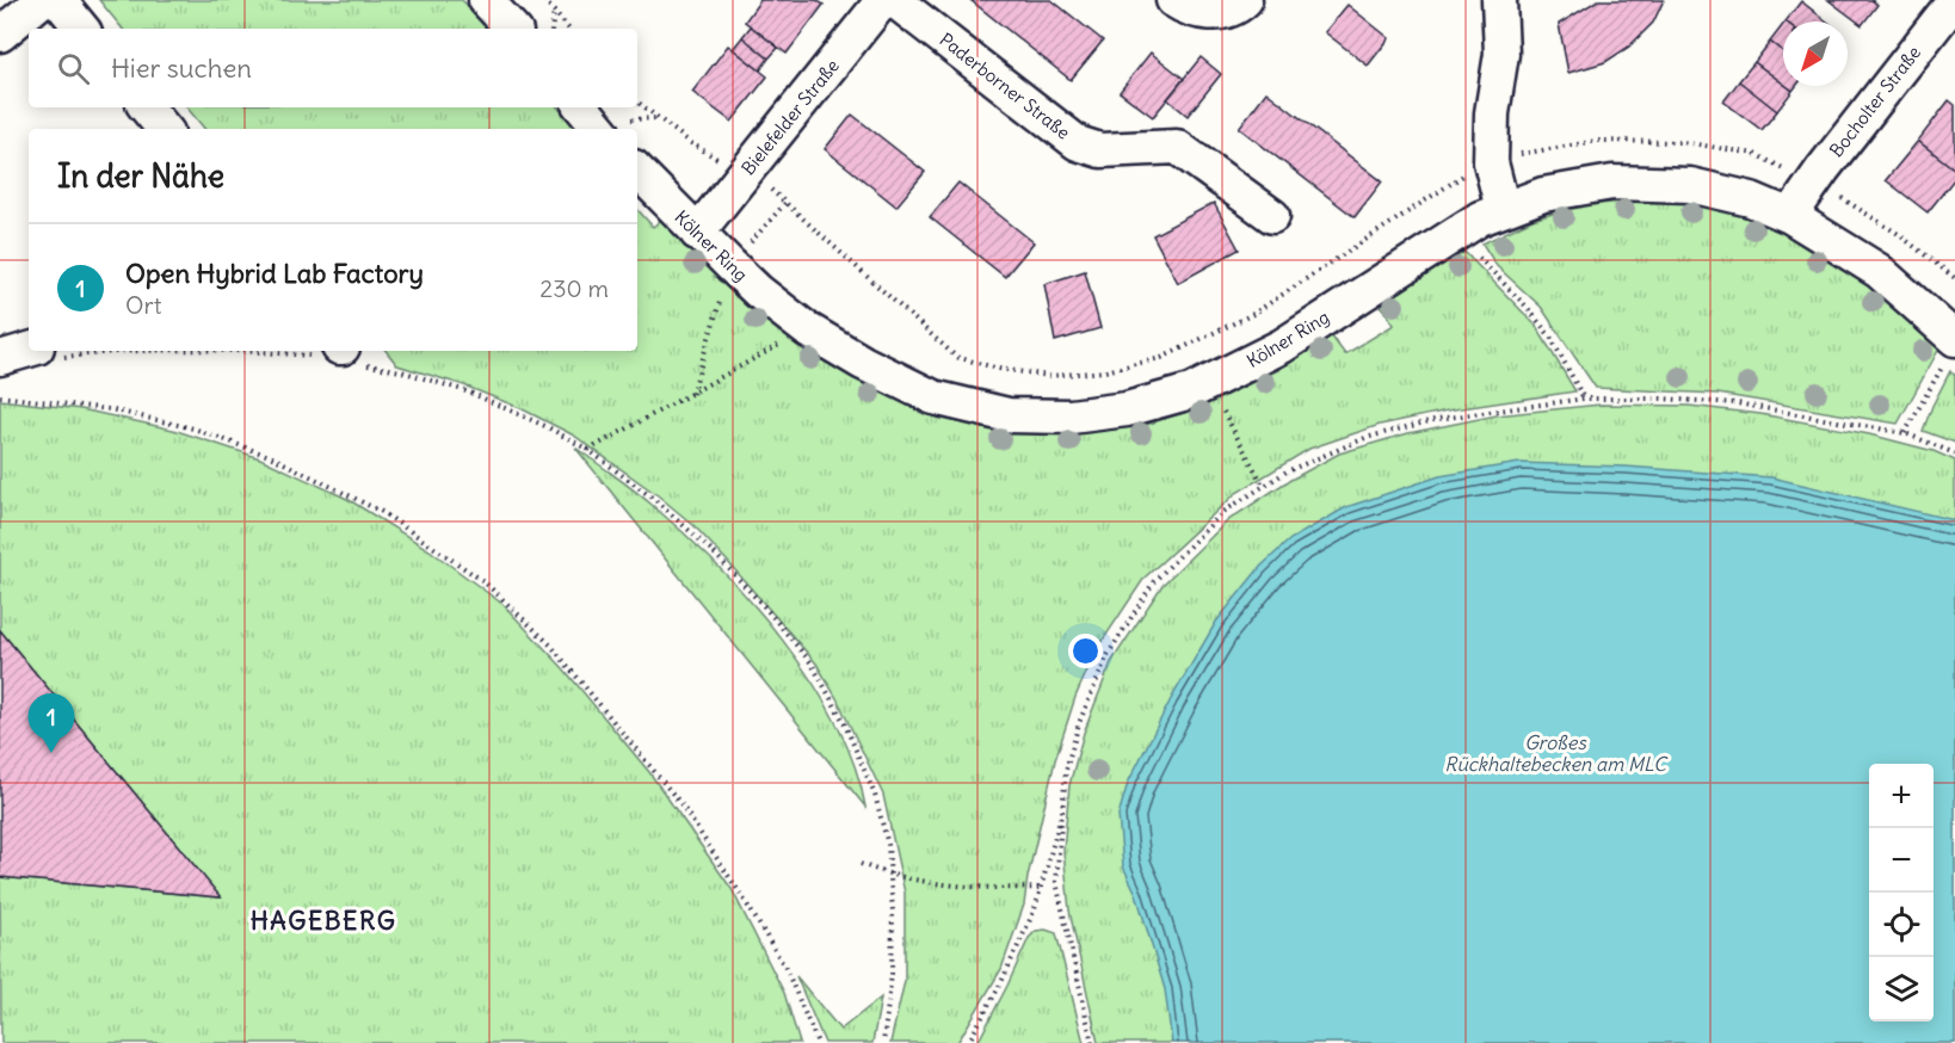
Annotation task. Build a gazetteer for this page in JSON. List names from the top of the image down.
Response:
{
  "streets": {
    "street": [
      "Paderborner Straße",
      "Bocholter Straße",
      "Bielefelder Straße",
      "Kölner Ring"
    ]
  },
  "crossings": [
    ["Bocholter Straße", "Kölner Ring"],
    ["Bielefelder Straße", "Kölner Ring"]
  ],
  "districts": ["HAGEBERG"],
  "water": ["Großes Rückhaltebecken am MLC"],
  "north": "bottom left",
  "page": {
    "search": "Hier suchen",
    "heading": "In der Nähe",
    "list": [
      {
        "mark": "1",
        "name": "Open Hybrid Lab Factory",
        "note": "Ort",
        "value": "230 m"
      }
    ],
    "pins": "1",
    "map_buttons": ["+", "−"]
  }
}
